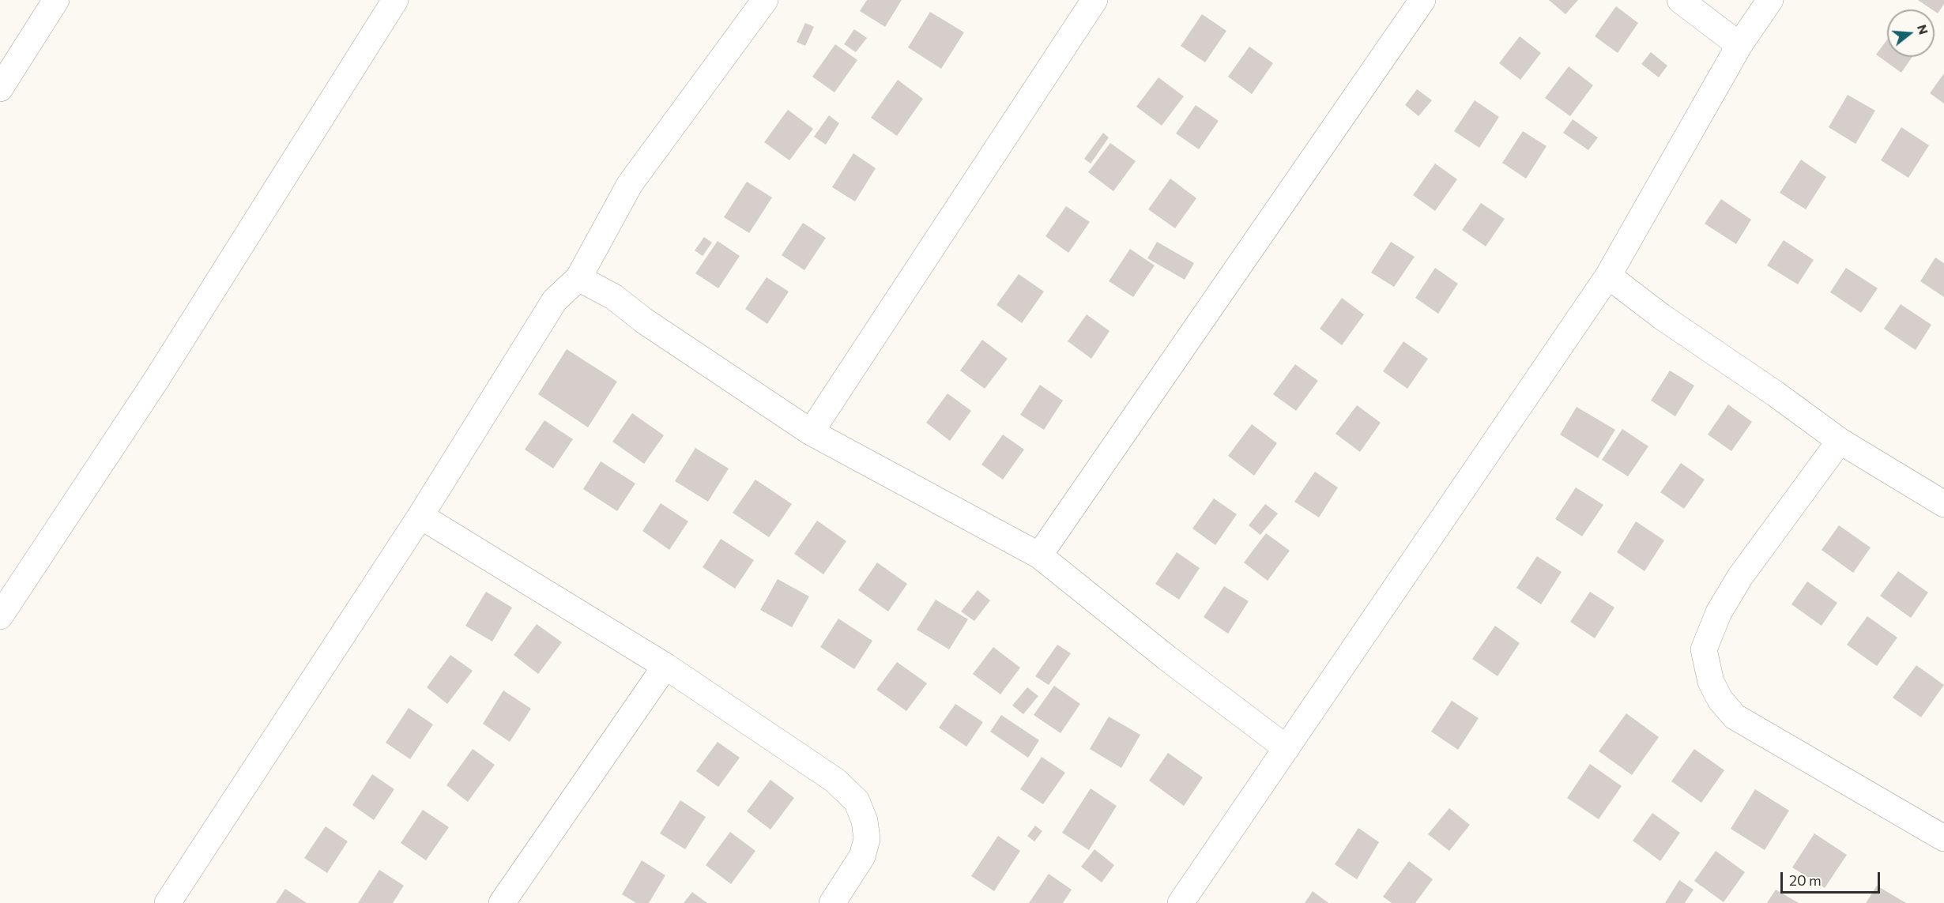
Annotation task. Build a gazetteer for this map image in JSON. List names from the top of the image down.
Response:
{
  "scale_bar": "20 m",
  "north": "right"
}
